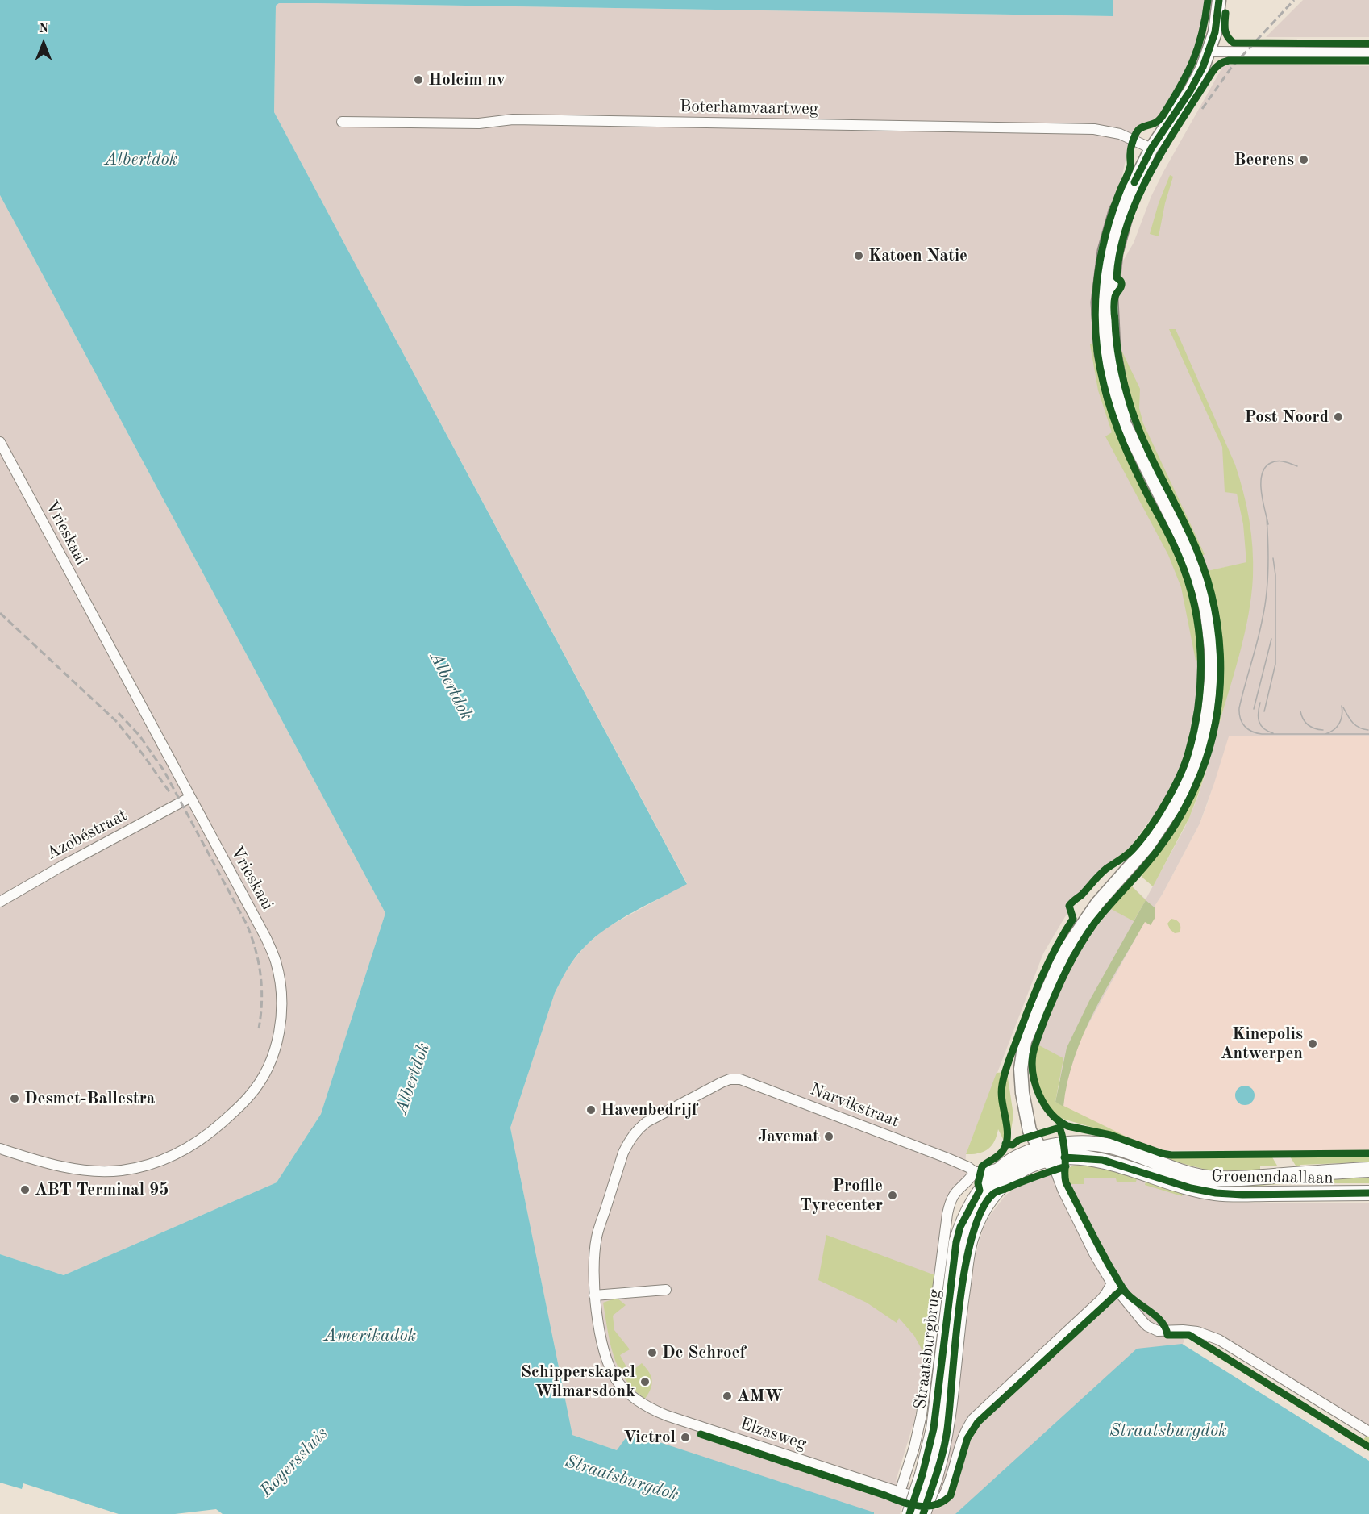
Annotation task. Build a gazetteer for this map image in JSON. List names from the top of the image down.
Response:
{
  "streets": {
    "main road": ["Groenendaallaan", "Straatsburgbrug"],
    "street": [
      "Boterhamvaartweg",
      "Vrieskaai",
      "Azobéstraat",
      "Narvikstraat",
      "Elzasweg"
    ]
  },
  "crossings": [
    ["Vrieskaai", "Azobéstraat"],
    ["Narvikstraat", "Elzasweg"],
    ["Groenendaallaan", "Straatsburgbrug"]
  ],
  "water": [
    "Albertdok",
    "Amerikadok",
    "Straatsburgdok",
    "Royerssluis"
  ],
  "places": [
    "Holcim nv",
    "Beerens",
    "Katoen Natie",
    "Post Noord",
    "Kinepolis Antwerpen",
    "Desmet-Ballestra",
    "Havenbedrijf",
    "Javemat",
    "ABT Terminal 95",
    "Profile Tyrecenter",
    "De Schroef",
    "Schipperskapel Wilmarsdonk",
    "AMW",
    "Victrol"
  ],
  "north": "top"
}
